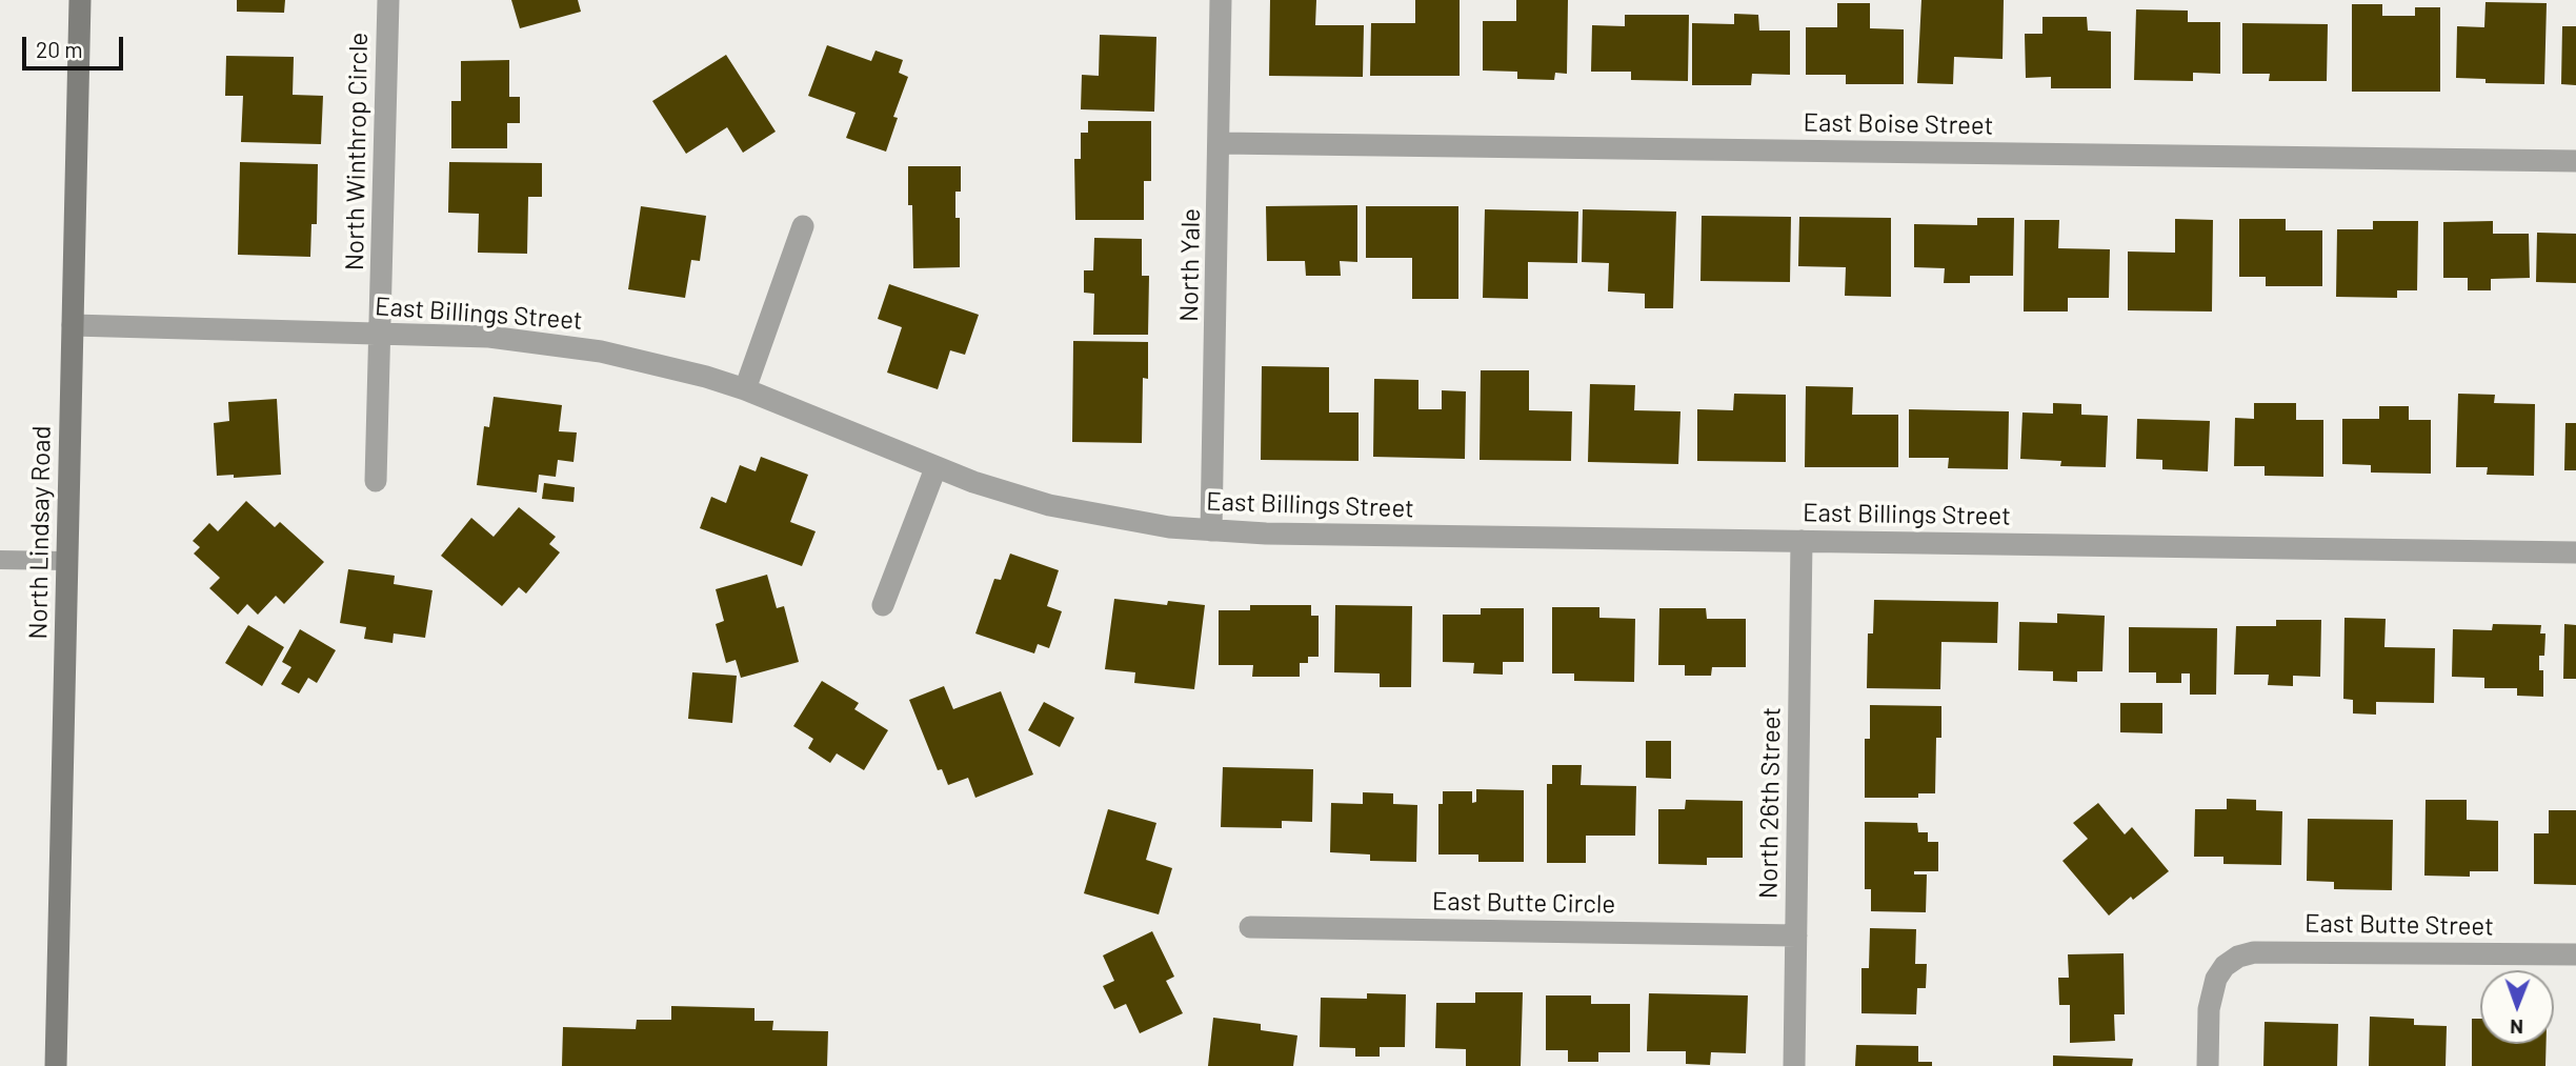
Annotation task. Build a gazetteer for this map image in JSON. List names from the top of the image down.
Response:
{
  "streets": {
    "main road": ["North Lindsay Road"],
    "street": [
      "East Boise Street",
      "North Winthrop Circle",
      "North Yale",
      "East Billings Street",
      "North 26th Street",
      "East Butte Circle",
      "East Butte Street"
    ]
  },
  "crossings": [
    ["East Boise Street", "North Yale"],
    ["North Winthrop Circle", "East Billings Street"],
    ["North Yale", "East Billings Street"],
    ["East Billings Street", "North Lindsay Road"],
    ["East Billings Street", "North 26th Street"],
    ["North 26th Street", "East Butte Circle"]
  ],
  "scale_bar": "20 m",
  "north": "bottom"
}
